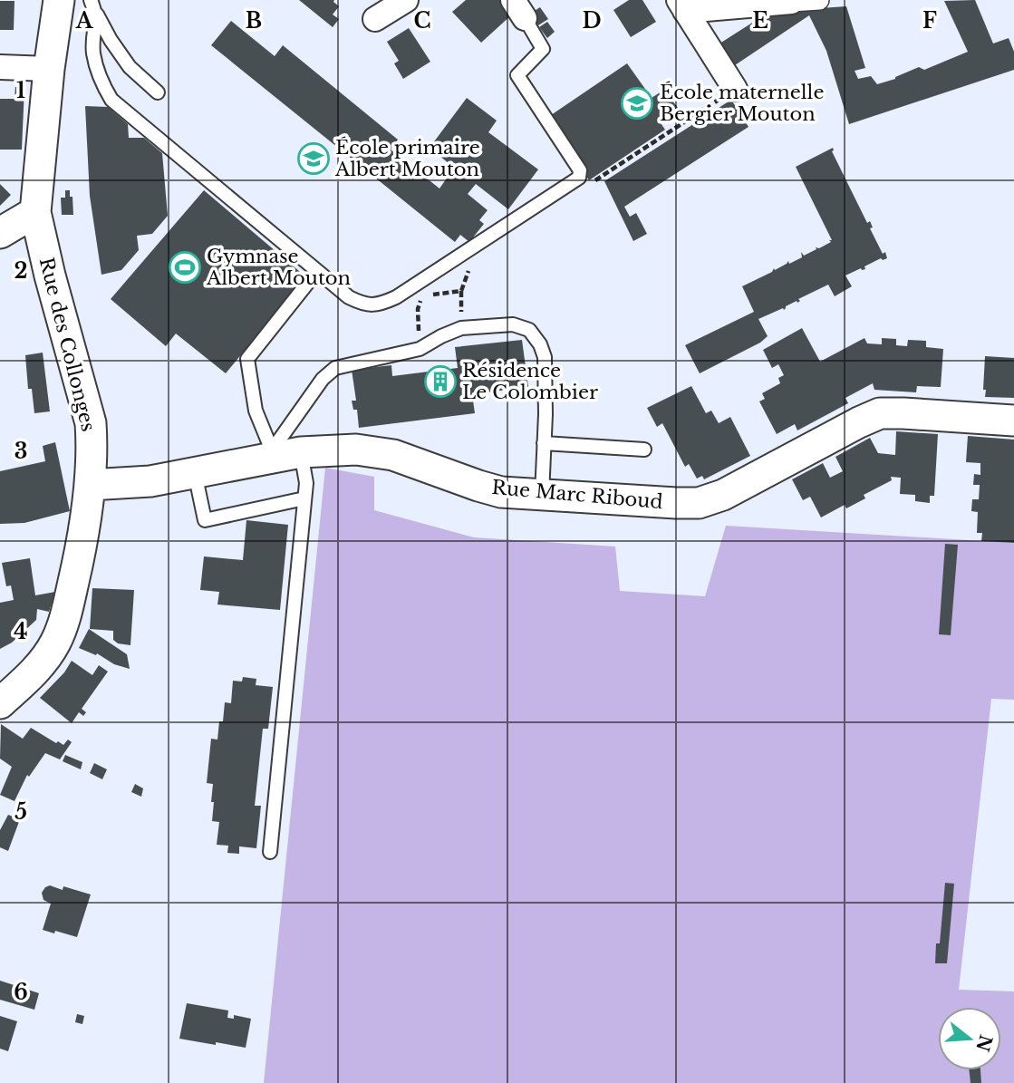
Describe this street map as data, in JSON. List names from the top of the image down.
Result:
{
  "streets": {
    "street": ["Rue des Collonges", "Rue Marc Riboud"]
  },
  "crossings": [
    ["Rue des Collonges", "Rue Marc Riboud"]
  ],
  "places": {
    "school or university": ["École maternelle Bergier Mouton", "École primaire Albert Mouton"],
    "sports": ["Gymnase Albert Mouton"],
    "building": ["Résidence Le Colombier"]
  },
  "north": "right",
  "grid": {
    "columns": [
      "A",
      "B",
      "C",
      "D",
      "E",
      "F"
    ],
    "rows": [
      "1",
      "2",
      "3",
      "4",
      "5",
      "6"
    ]
  }
}
